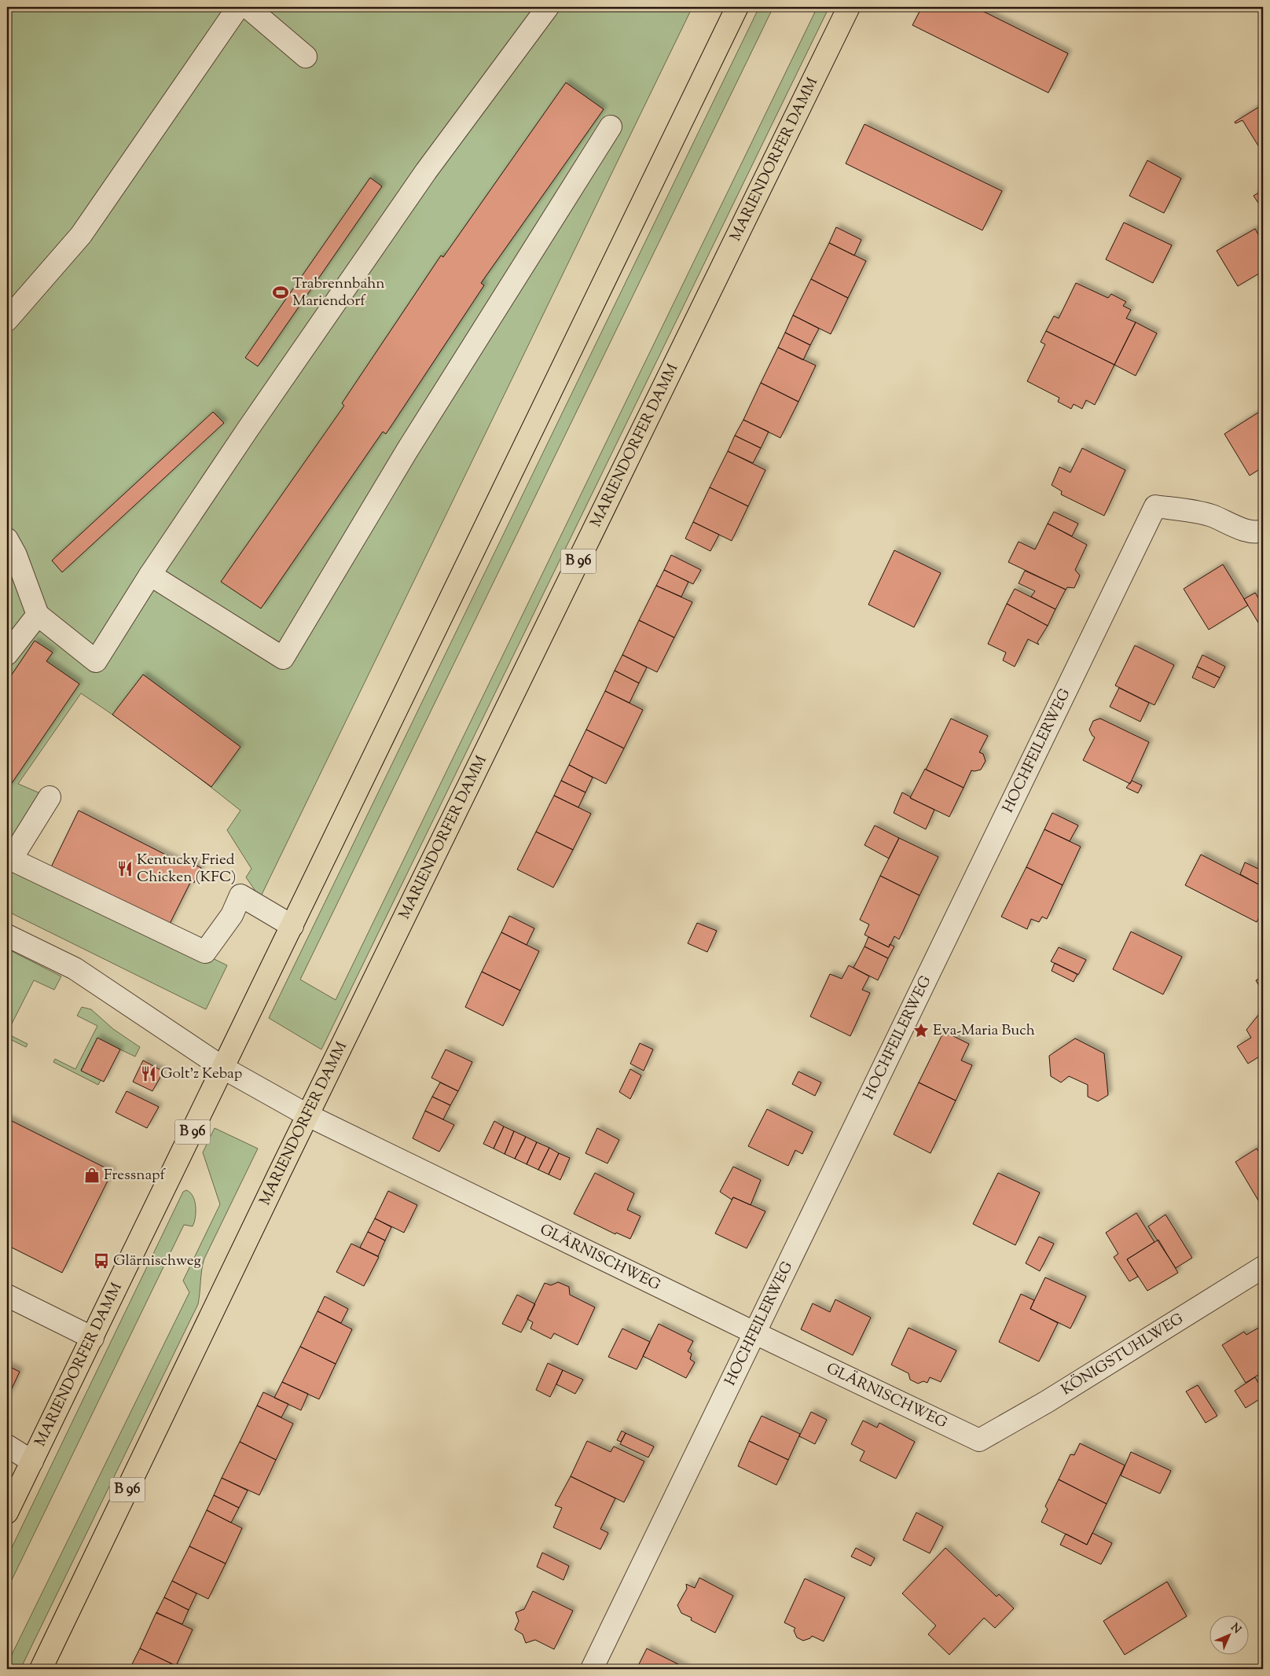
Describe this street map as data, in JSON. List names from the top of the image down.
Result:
{
  "streets": {
    "main road": ["MARIENDORFER DAMM", "B 96"],
    "street": ["HOCHFEILERWEG", "GLÄRNISCHWEG", "KÖNIGSTUHLWEG"]
  },
  "crossings": [
    ["MARIENDORFER DAMM", "GLÄRNISCHWEG"],
    ["HOCHFEILERWEG", "GLÄRNISCHWEG"],
    ["GLÄRNISCHWEG", "KÖNIGSTUHLWEG"]
  ],
  "places": {
    "sports": ["Trabrennbahn Mariendorf"],
    "restaurant": ["Kentucky Fried Chicken (KFC)", "Golt'z Kebap"],
    "place": ["Eva-Maria Buch"],
    "shop": ["Fressnapf"],
    "bus stop": ["Glärnischweg"]
  },
  "north": "top right"
}
